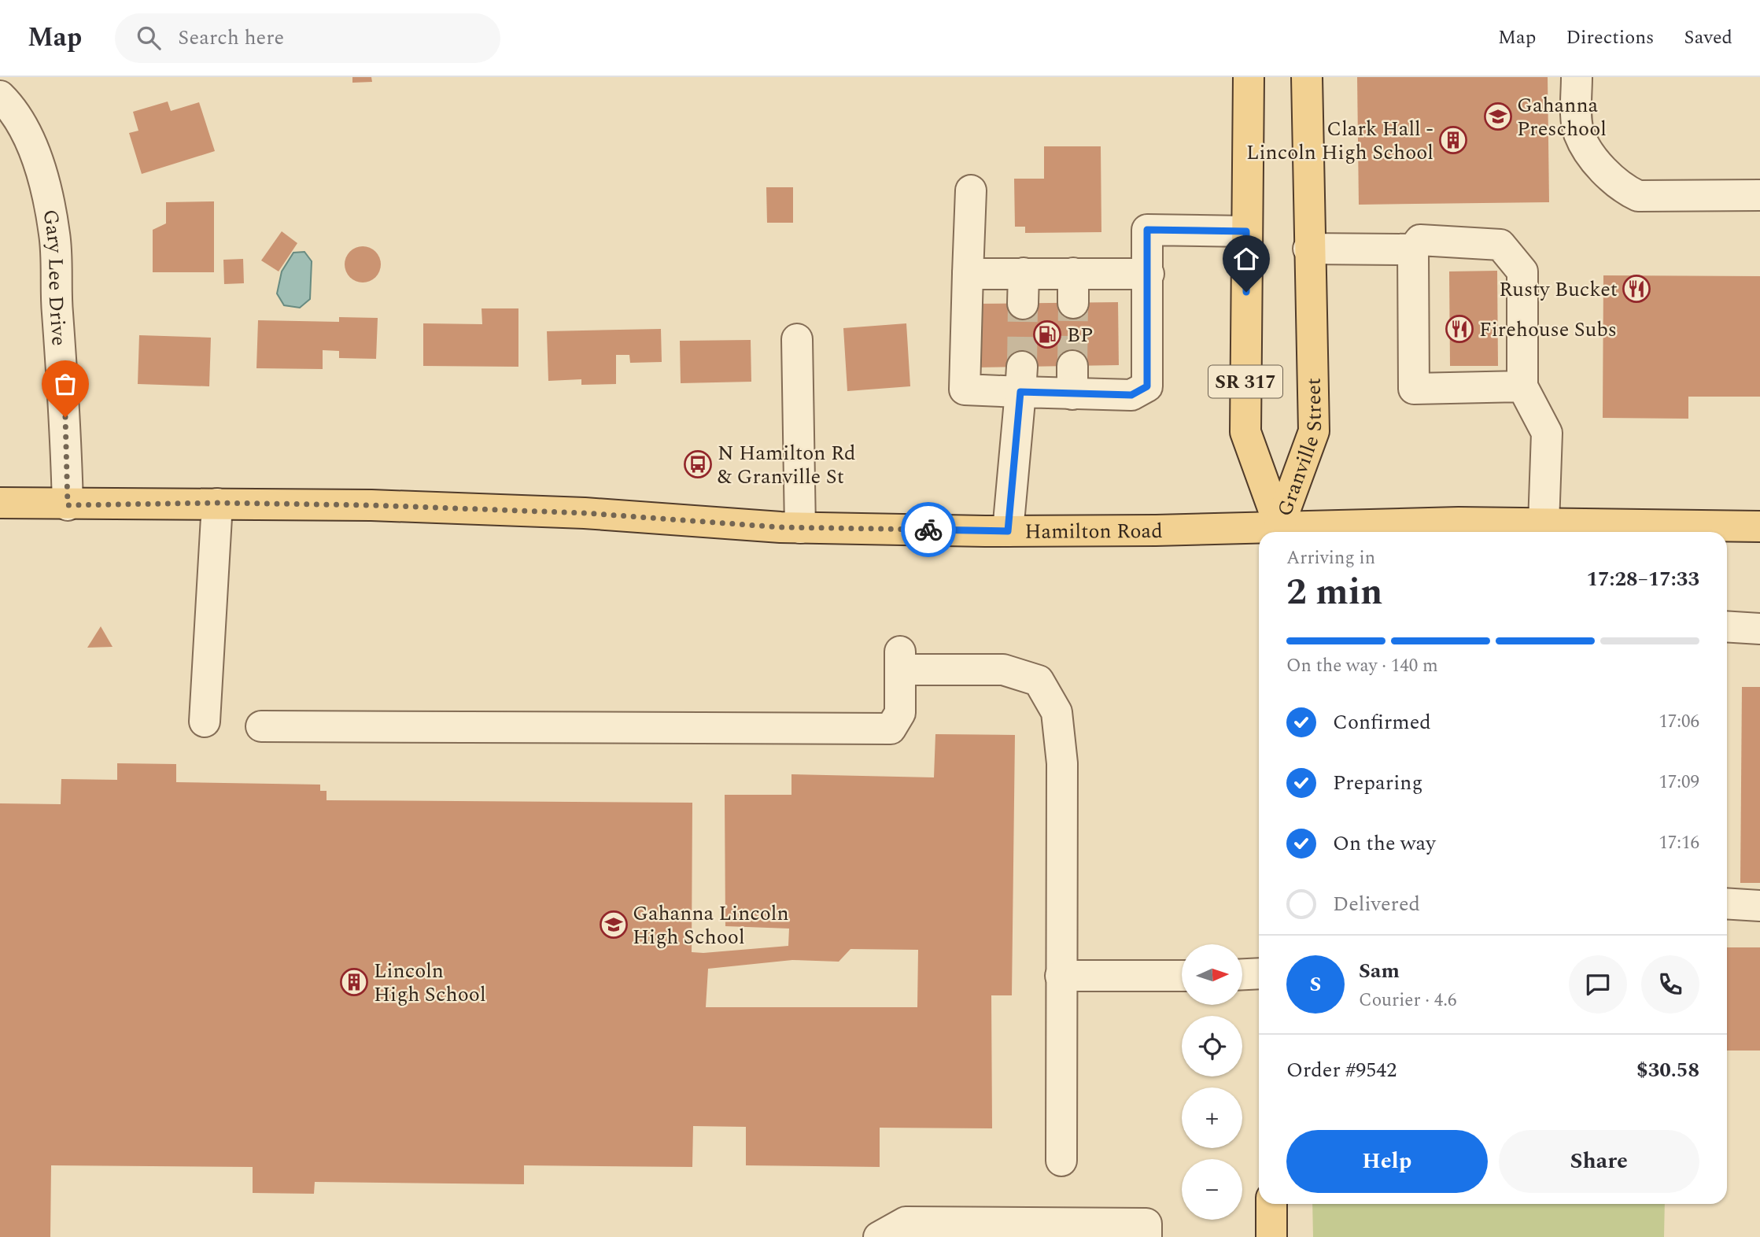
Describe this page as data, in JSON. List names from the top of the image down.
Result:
{
  "streets": {
    "main road": ["SR 317", "Granville Street", "Hamilton Road"],
    "street": ["Gary Lee Drive"]
  },
  "crossings": [
    ["Gary Lee Drive", "Hamilton Road"],
    ["Granville Street", "Hamilton Road"]
  ],
  "places": {
    "school or university": ["Gahanna Preschool", "Gahanna Lincoln High School"],
    "building": ["Clark Hall - Lincoln High School", "Lincoln High School"],
    "restaurant": ["Rusty Bucket", "Firehouse Subs"],
    "fuel station": ["BP"],
    "bus stop": ["N Hamilton Rd & Granville St"]
  },
  "north": "right",
  "page": {
    "header": "Map",
    "search": "Search here",
    "nav": ["Map", "Directions", "Saved"],
    "heading": ["2 min", "Arriving in", "17:28–17:33"],
    "panel": [
      "Sam",
      "Courier · 4.6",
      "Order #9542",
      "$30.58"
    ],
    "bar": "On the way · 140 m",
    "list": [
      ["Confirmed", "17:06"],
      ["Preparing", "17:09"],
      ["On the way", "17:16"],
      "Delivered"
    ],
    "map_buttons": ["+", "−"],
    "round": "S",
    "buttons": ["Help", "Share"]
  }
}
